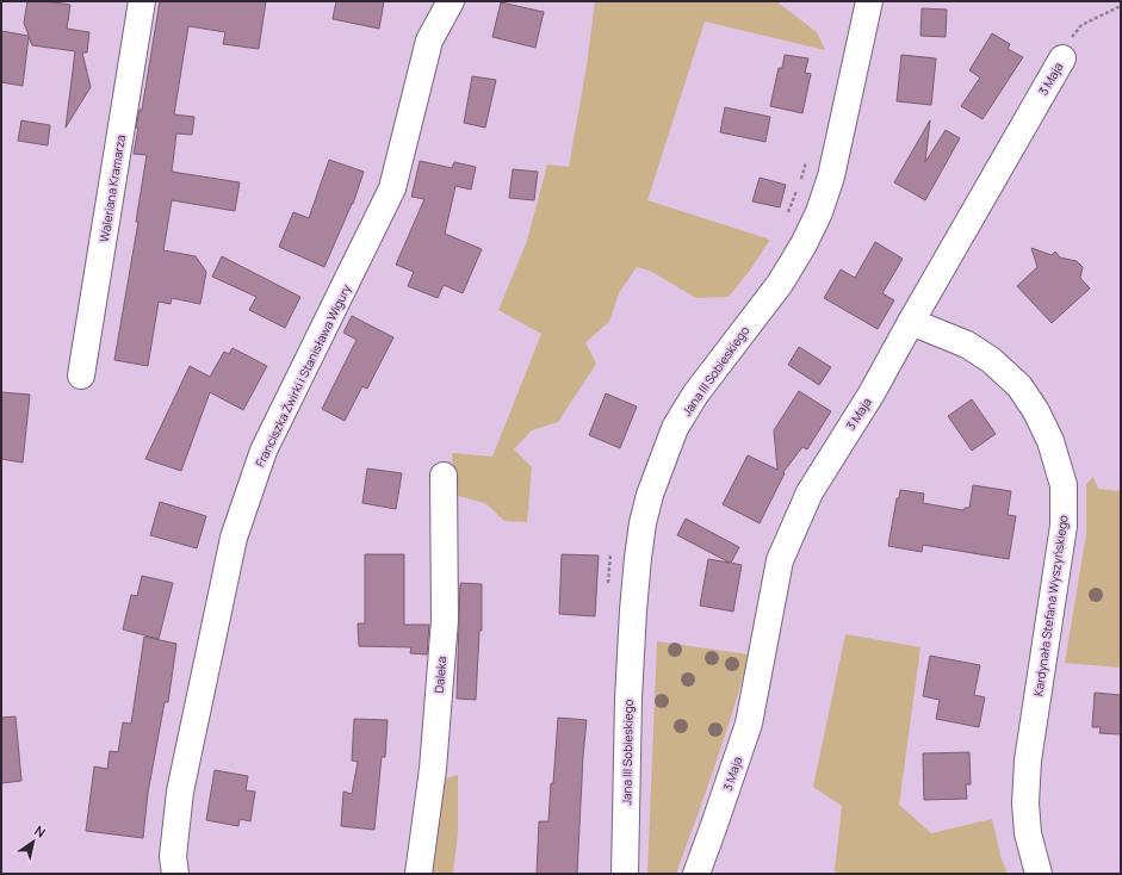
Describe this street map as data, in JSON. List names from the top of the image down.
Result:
{
  "streets": {
    "street": [
      "3 Maja",
      "Waleriana Kramarza",
      "Jana III Sobieskiego",
      "Franciszka Żwirki i Stanisława Wigury",
      "Kardynała Stefana Wyszyńskiego",
      "Daleka"
    ]
  },
  "crossings": [
    ["3 Maja", "Kardynała Stefana Wyszyńskiego"]
  ],
  "north": "top right"
}
